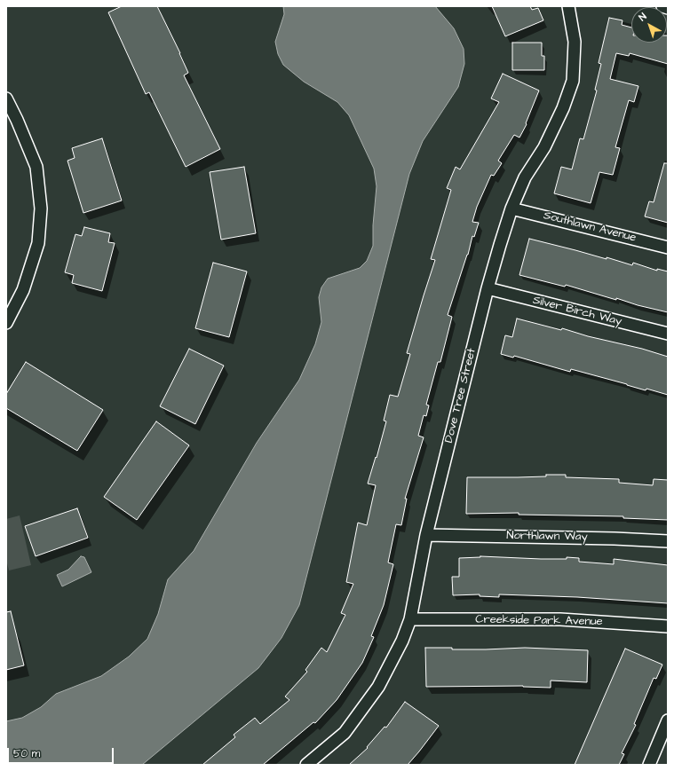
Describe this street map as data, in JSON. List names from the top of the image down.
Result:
{
  "streets": {
    "street": [
      "Southlawn Avenue",
      "Silver Birch Way",
      "Dove Tree Street",
      "Northlawn Way",
      "Creekside Park Avenue"
    ]
  },
  "crossings": [
    ["Southlawn Avenue", "Dove Tree Street"],
    ["Silver Birch Way", "Dove Tree Street"],
    ["Dove Tree Street", "Northlawn Way"],
    ["Dove Tree Street", "Creekside Park Avenue"]
  ],
  "scale_bar": "50 m",
  "north": "top left"
}
